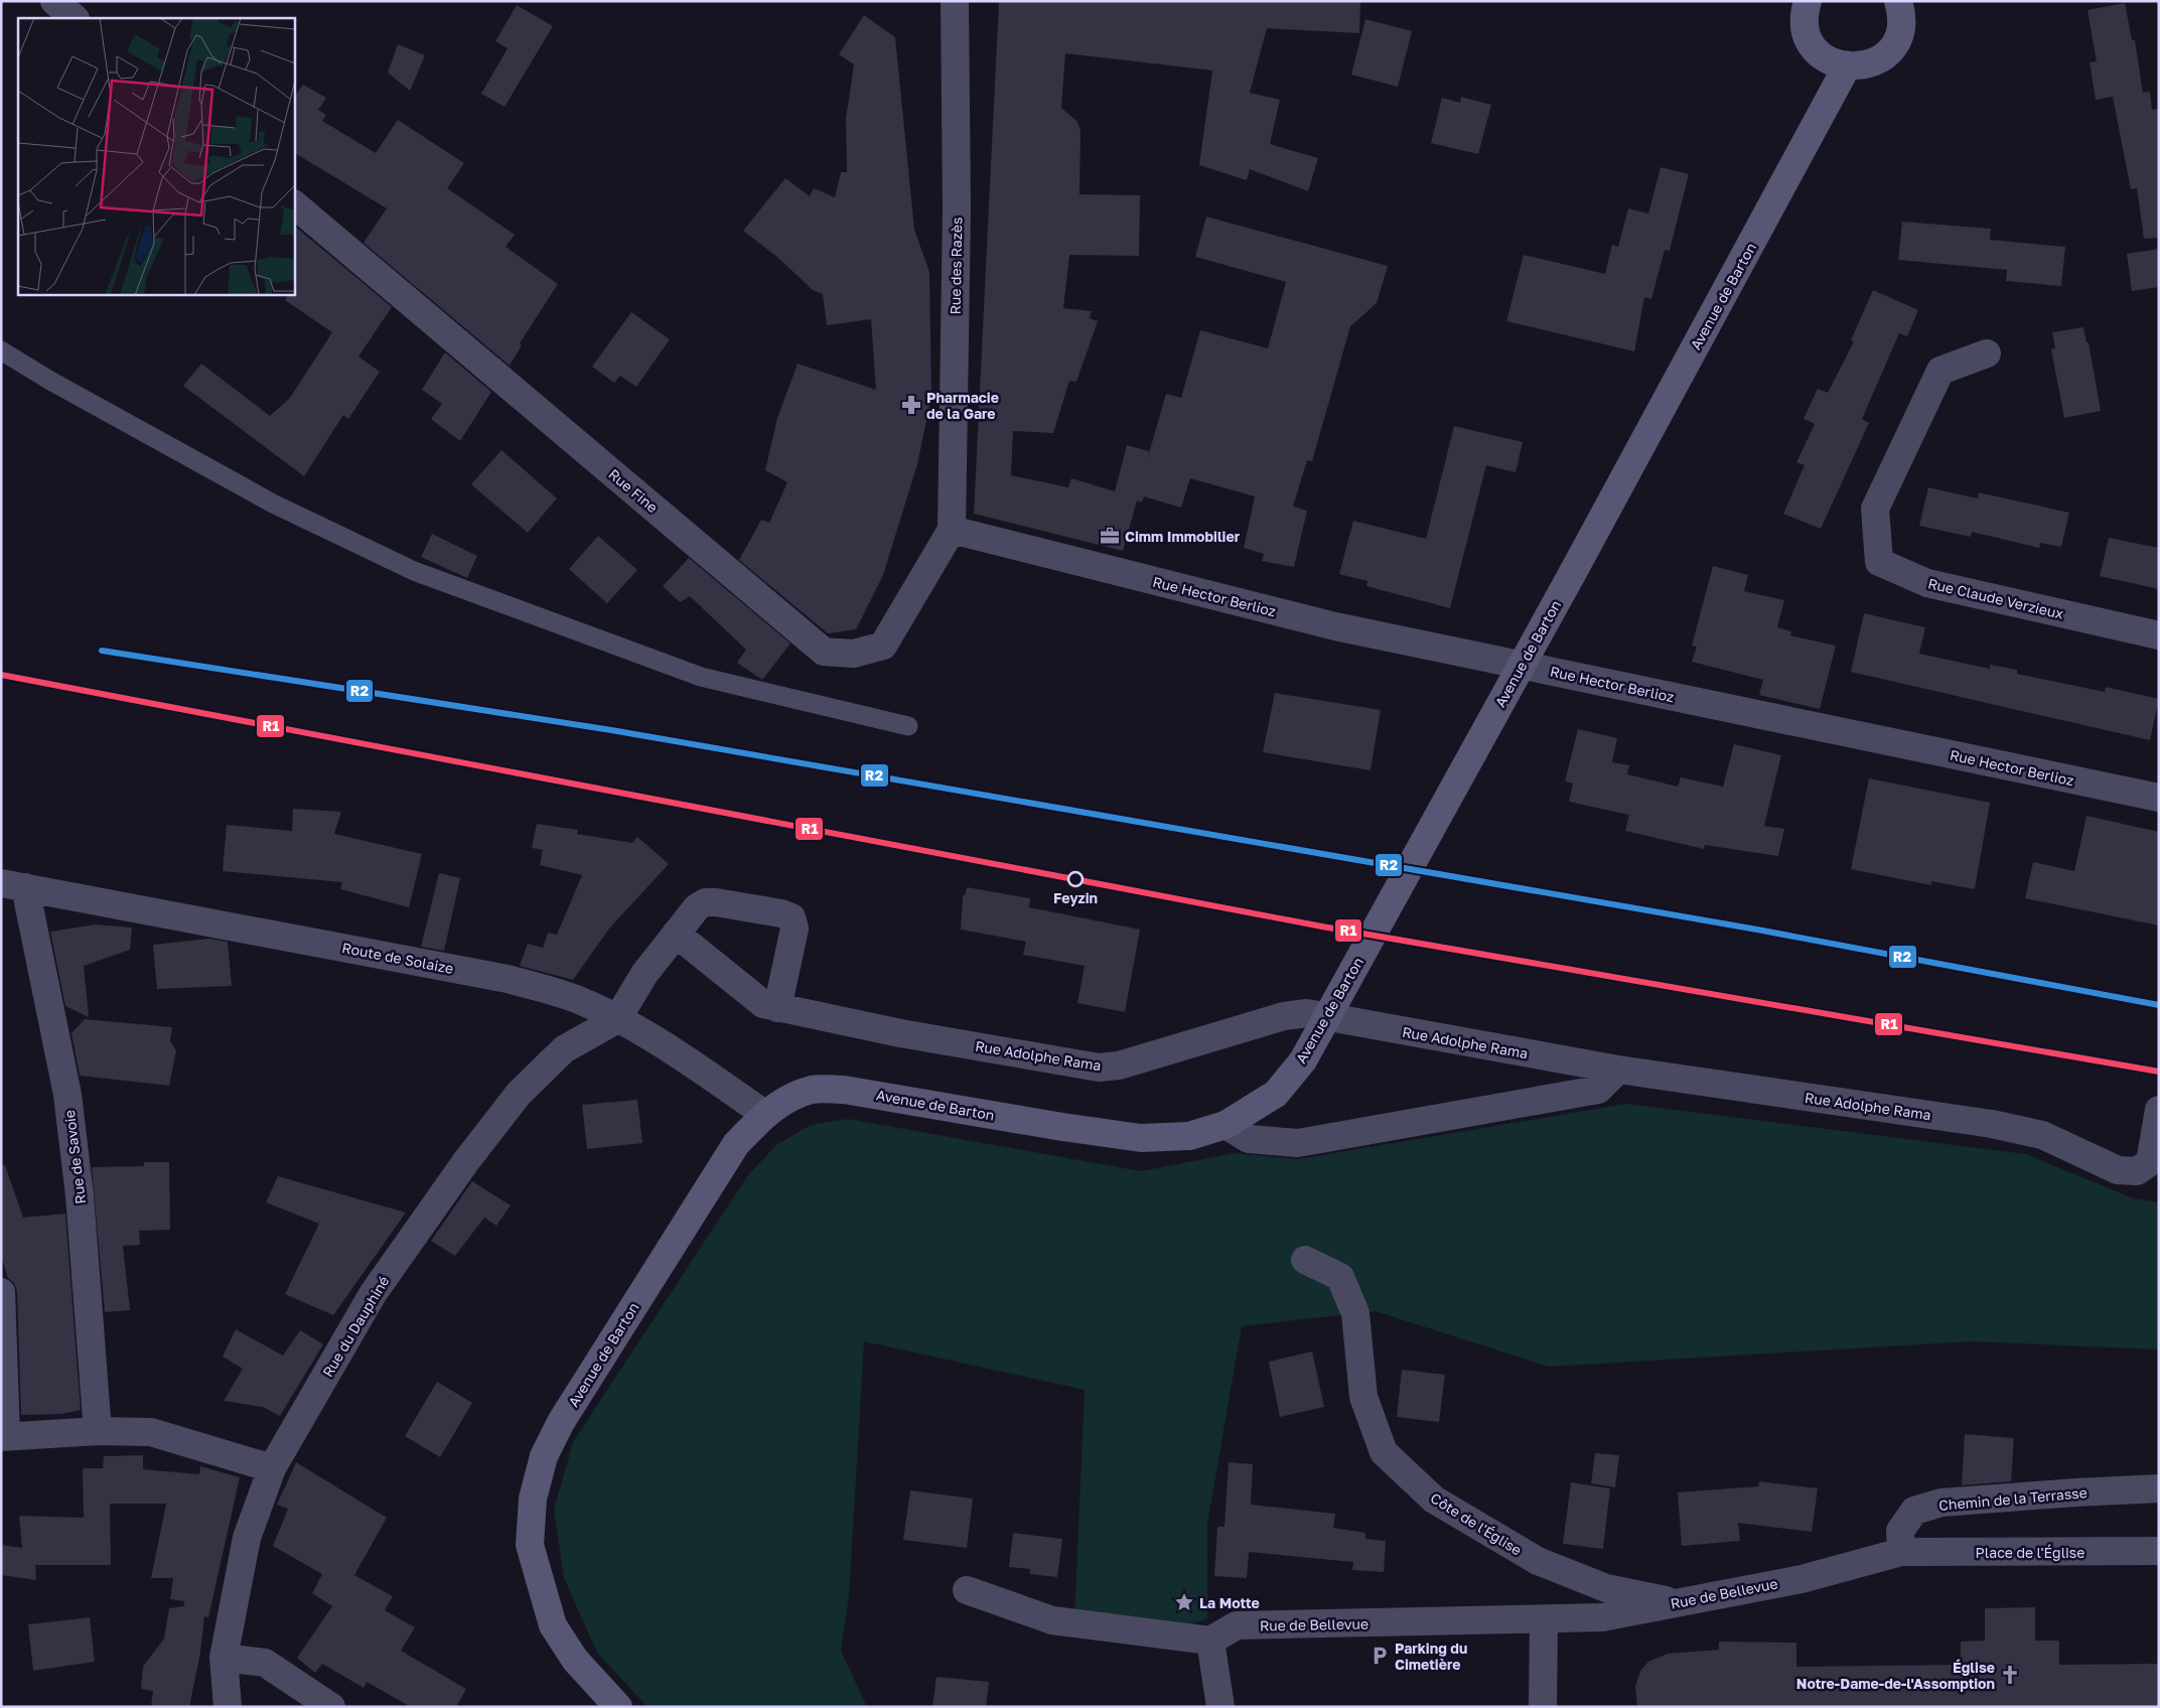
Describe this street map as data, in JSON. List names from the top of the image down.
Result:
{
  "streets": {
    "street": [
      "Rue des Razès",
      "Avenue de Barton",
      "Rue Fine",
      "Rue Hector Berlioz",
      "Rue Claude Verzieux",
      "Route de Solaize",
      "Rue Adolphe Rama",
      "Rue de Savoie",
      "Rue du Dauphiné",
      "Chemin de la Terrasse",
      "Côte de l'Église",
      "Place de l'Église",
      "Rue de Bellevue"
    ]
  },
  "crossings": [
    ["Rue des Razès", "Rue Fine"],
    ["Rue des Razès", "Rue Hector Berlioz"],
    ["Avenue de Barton", "Route de Solaize"],
    ["Rue Fine", "Rue Hector Berlioz"],
    ["Route de Solaize", "Rue de Savoie"],
    ["Route de Solaize", "Rue du Dauphiné"],
    ["Chemin de la Terrasse", "Place de l'Église"],
    ["Chemin de la Terrasse", "Rue de Bellevue"],
    ["Côte de l'Église", "Rue de Bellevue"],
    ["Place de l'Église", "Rue de Bellevue"]
  ],
  "places": {
    "pharmacy": ["Pharmacie de la Gare"],
    "office": ["Cimm Immobilier"],
    "other": ["Feyzin"],
    "place": ["La Motte"],
    "parking": ["Parking du Cimetière"],
    "church": ["Église Notre-Dame-de-l'Assomption"]
  },
  "lines": ["transit line R2", "transit line R1"]
}
